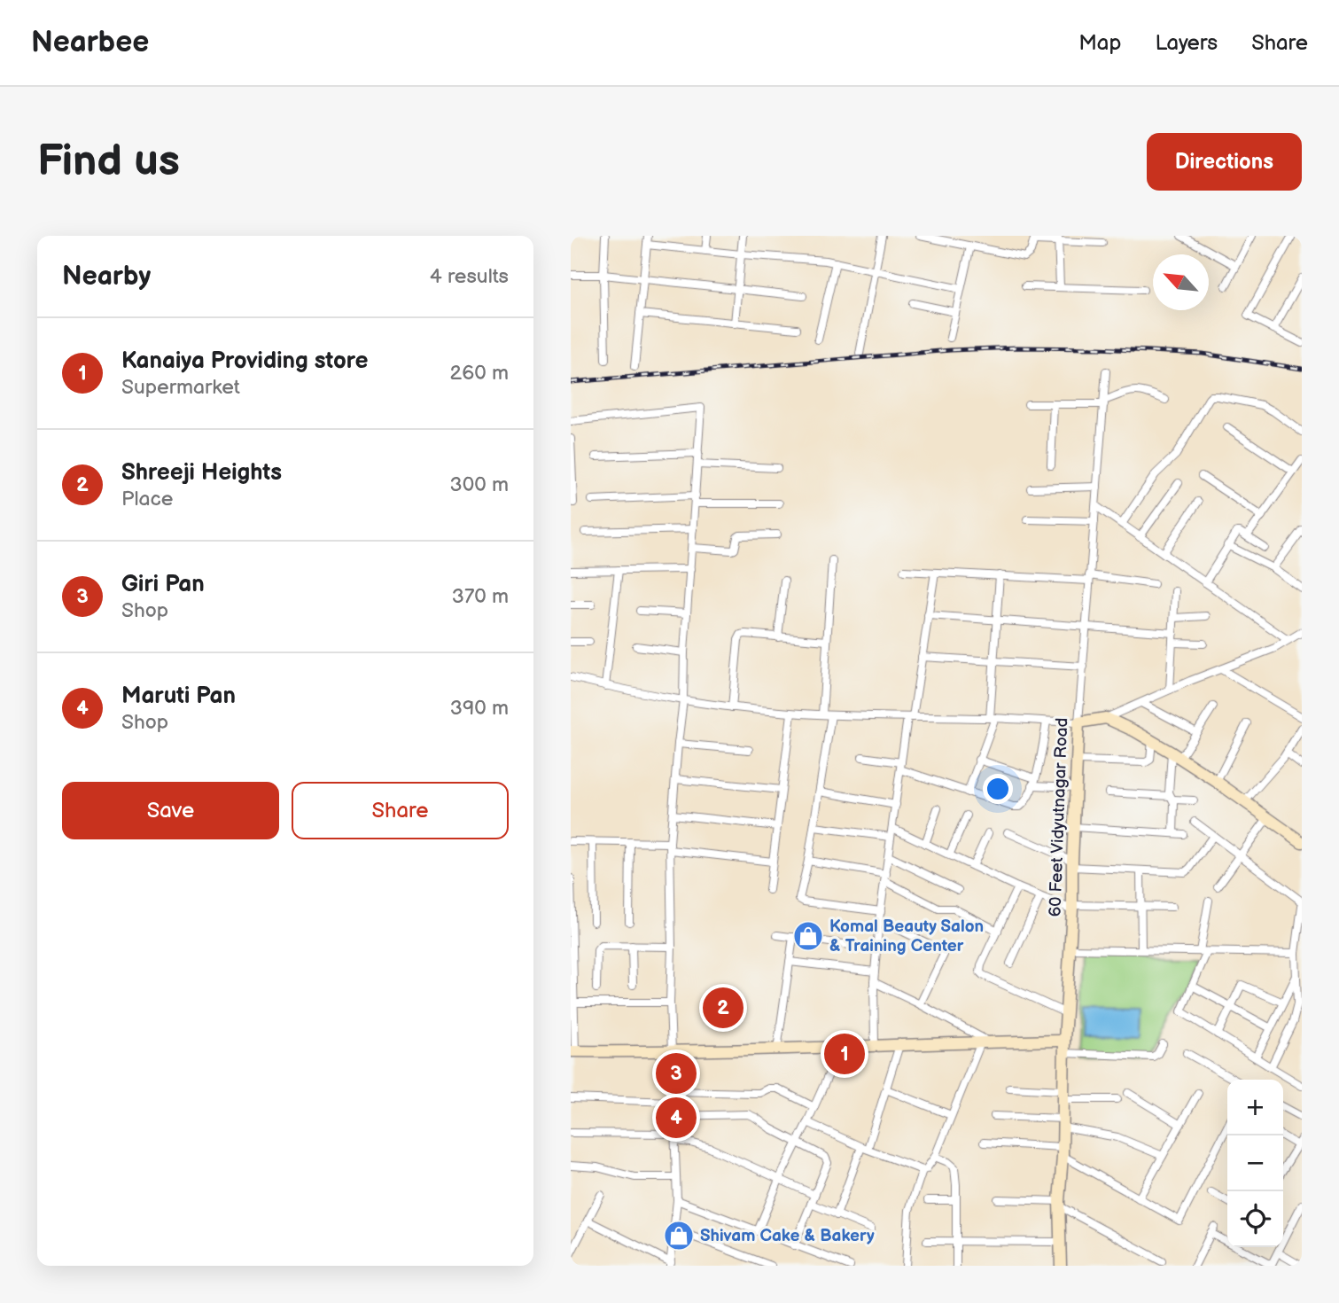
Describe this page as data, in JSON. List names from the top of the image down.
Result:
{
  "streets": {
    "street": ["60 Feet Vidyutnagar Road"]
  },
  "places": {
    "shop": ["Komal Beauty Salon & Training Center", "Shivam Cake & Bakery"]
  },
  "north": "top left",
  "page": {
    "header": "Nearbee",
    "nav": ["Map", "Layers", "Share"],
    "buttons": [
      "Directions",
      ["Save", "Share"]
    ],
    "title": "Find us",
    "heading": ["Nearby", "4 results"],
    "list": [
      {
        "mark": "1",
        "name": "Kanaiya Providing store",
        "note": "Supermarket",
        "value": "260 m"
      },
      {
        "mark": "2",
        "name": "Shreeji Heights",
        "note": "Place",
        "value": "300 m"
      },
      {
        "mark": "3",
        "name": "Giri Pan",
        "note": "Shop",
        "value": "370 m"
      },
      {
        "mark": "4",
        "name": "Maruti Pan",
        "note": "Shop",
        "value": "390 m"
      }
    ],
    "pins": [
      "2",
      "1",
      "3",
      "4"
    ],
    "map_buttons": ["+", "−"]
  }
}
